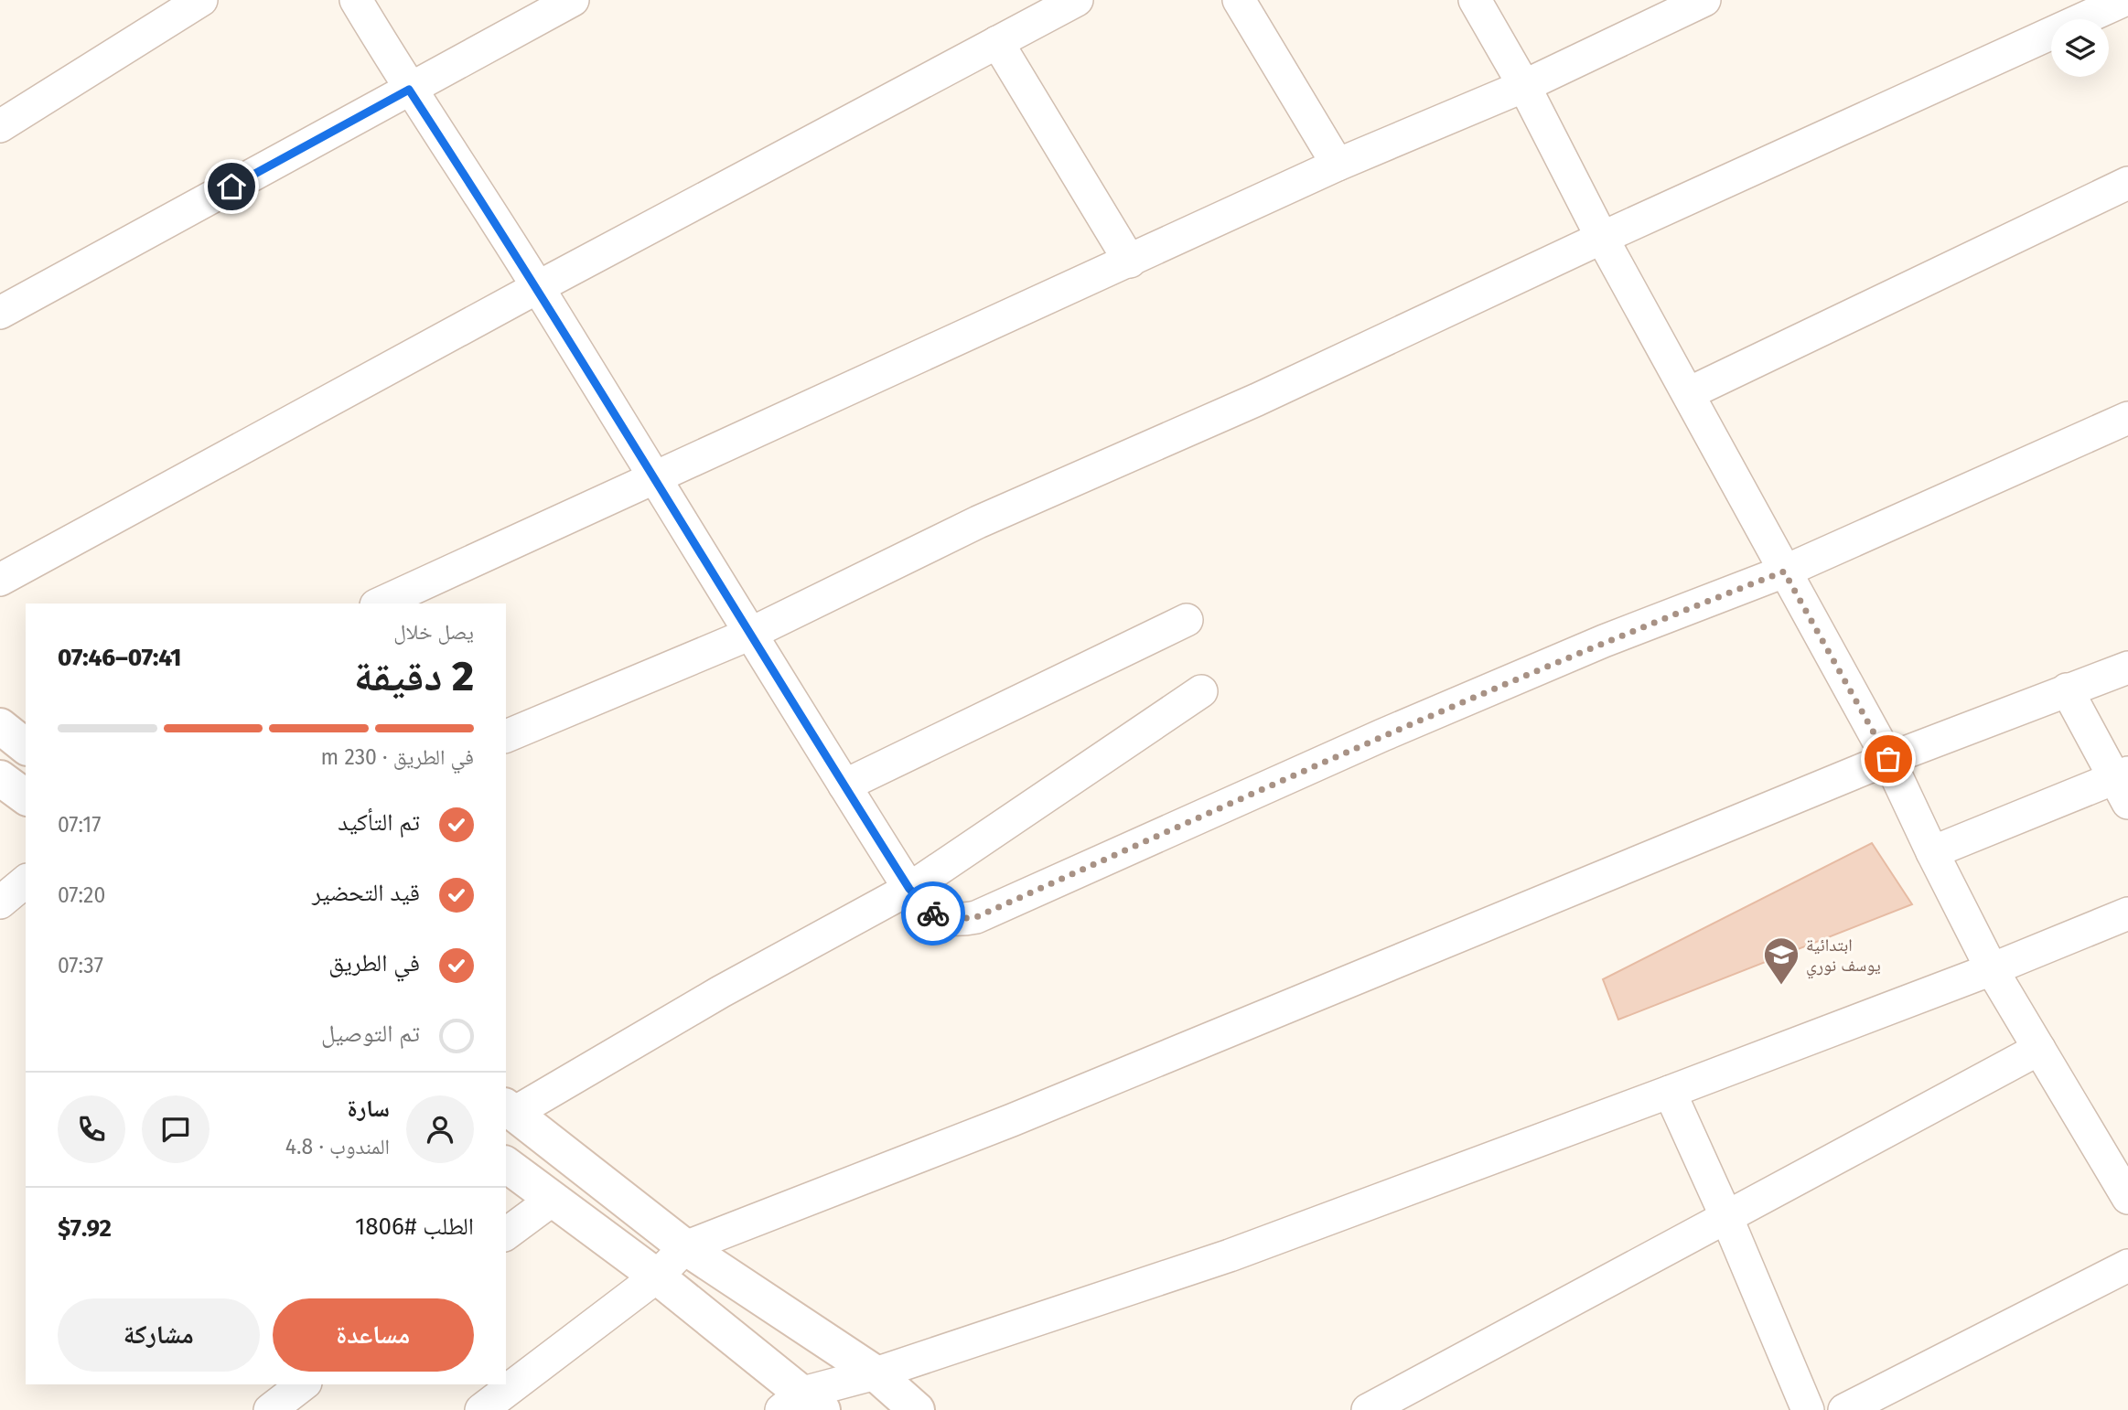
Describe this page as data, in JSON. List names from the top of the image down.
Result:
{
  "places": {
    "school or university": ["ابتدائية يوسف نوري"]
  },
  "page": {
    "heading": ["2 دقيقة", "يصل خلال", "07:41–07:46"],
    "panel": [
      "سارة",
      "المندوب · 4.8",
      "الطلب #1806",
      "$7.92"
    ],
    "bar": "في الطريق · 230 m",
    "list": [
      ["تم التأكيد", "07:17"],
      ["قيد التحضير", "07:20"],
      ["في الطريق", "07:37"],
      "تم التوصيل"
    ],
    "buttons": ["مساعدة", "مشاركة"]
  }
}
